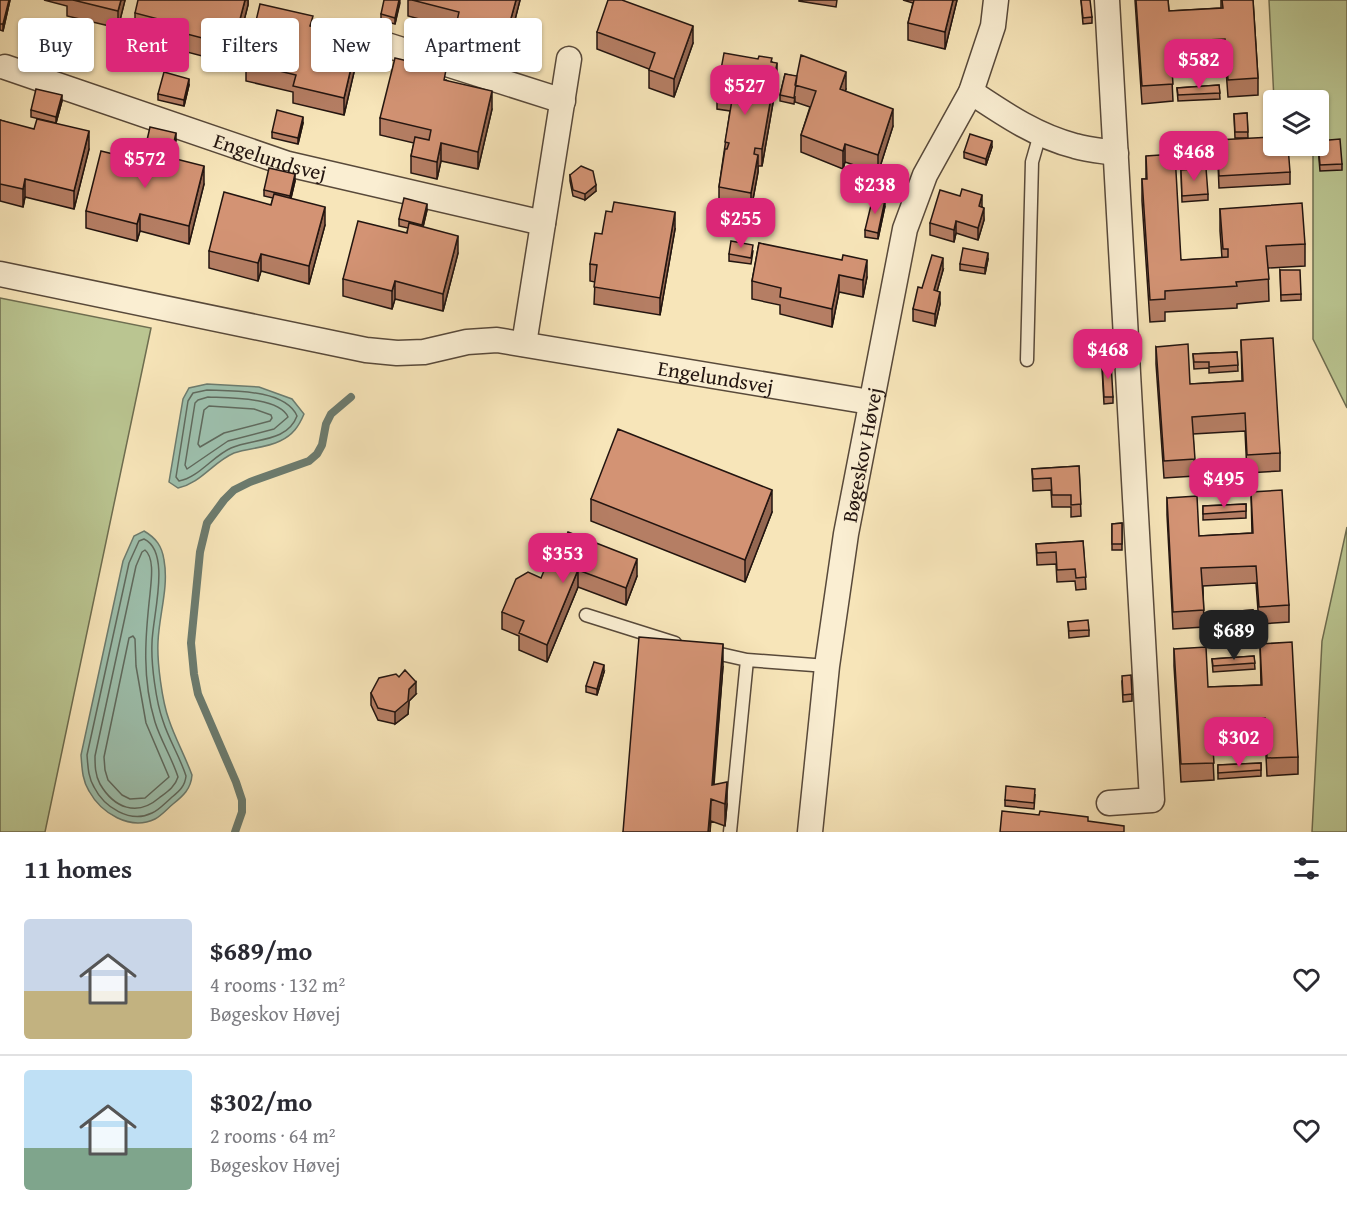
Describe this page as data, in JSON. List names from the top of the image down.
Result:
{
  "streets": {
    "street": ["Engelundsvej", "Bøgeskov Høvej"]
  },
  "crossings": [
    ["Engelundsvej", "Bøgeskov Høvej"]
  ],
  "page": {
    "chip": [
      "Buy",
      "Rent",
      "Filters",
      "New",
      "Apartment"
    ],
    "price": [
      "$582",
      "$527",
      "$468",
      "$572",
      "$238",
      "$255",
      "$468",
      "$495",
      "$353",
      "$689",
      "$302"
    ],
    "heading": "11 homes",
    "list": [
      {
        "name": "$689/mo",
        "note": "4 rooms · 132 m² · Bøgeskov Høvej"
      },
      {
        "name": "$302/mo",
        "note": "2 rooms · 64 m² · Bøgeskov Høvej"
      }
    ]
  }
}
